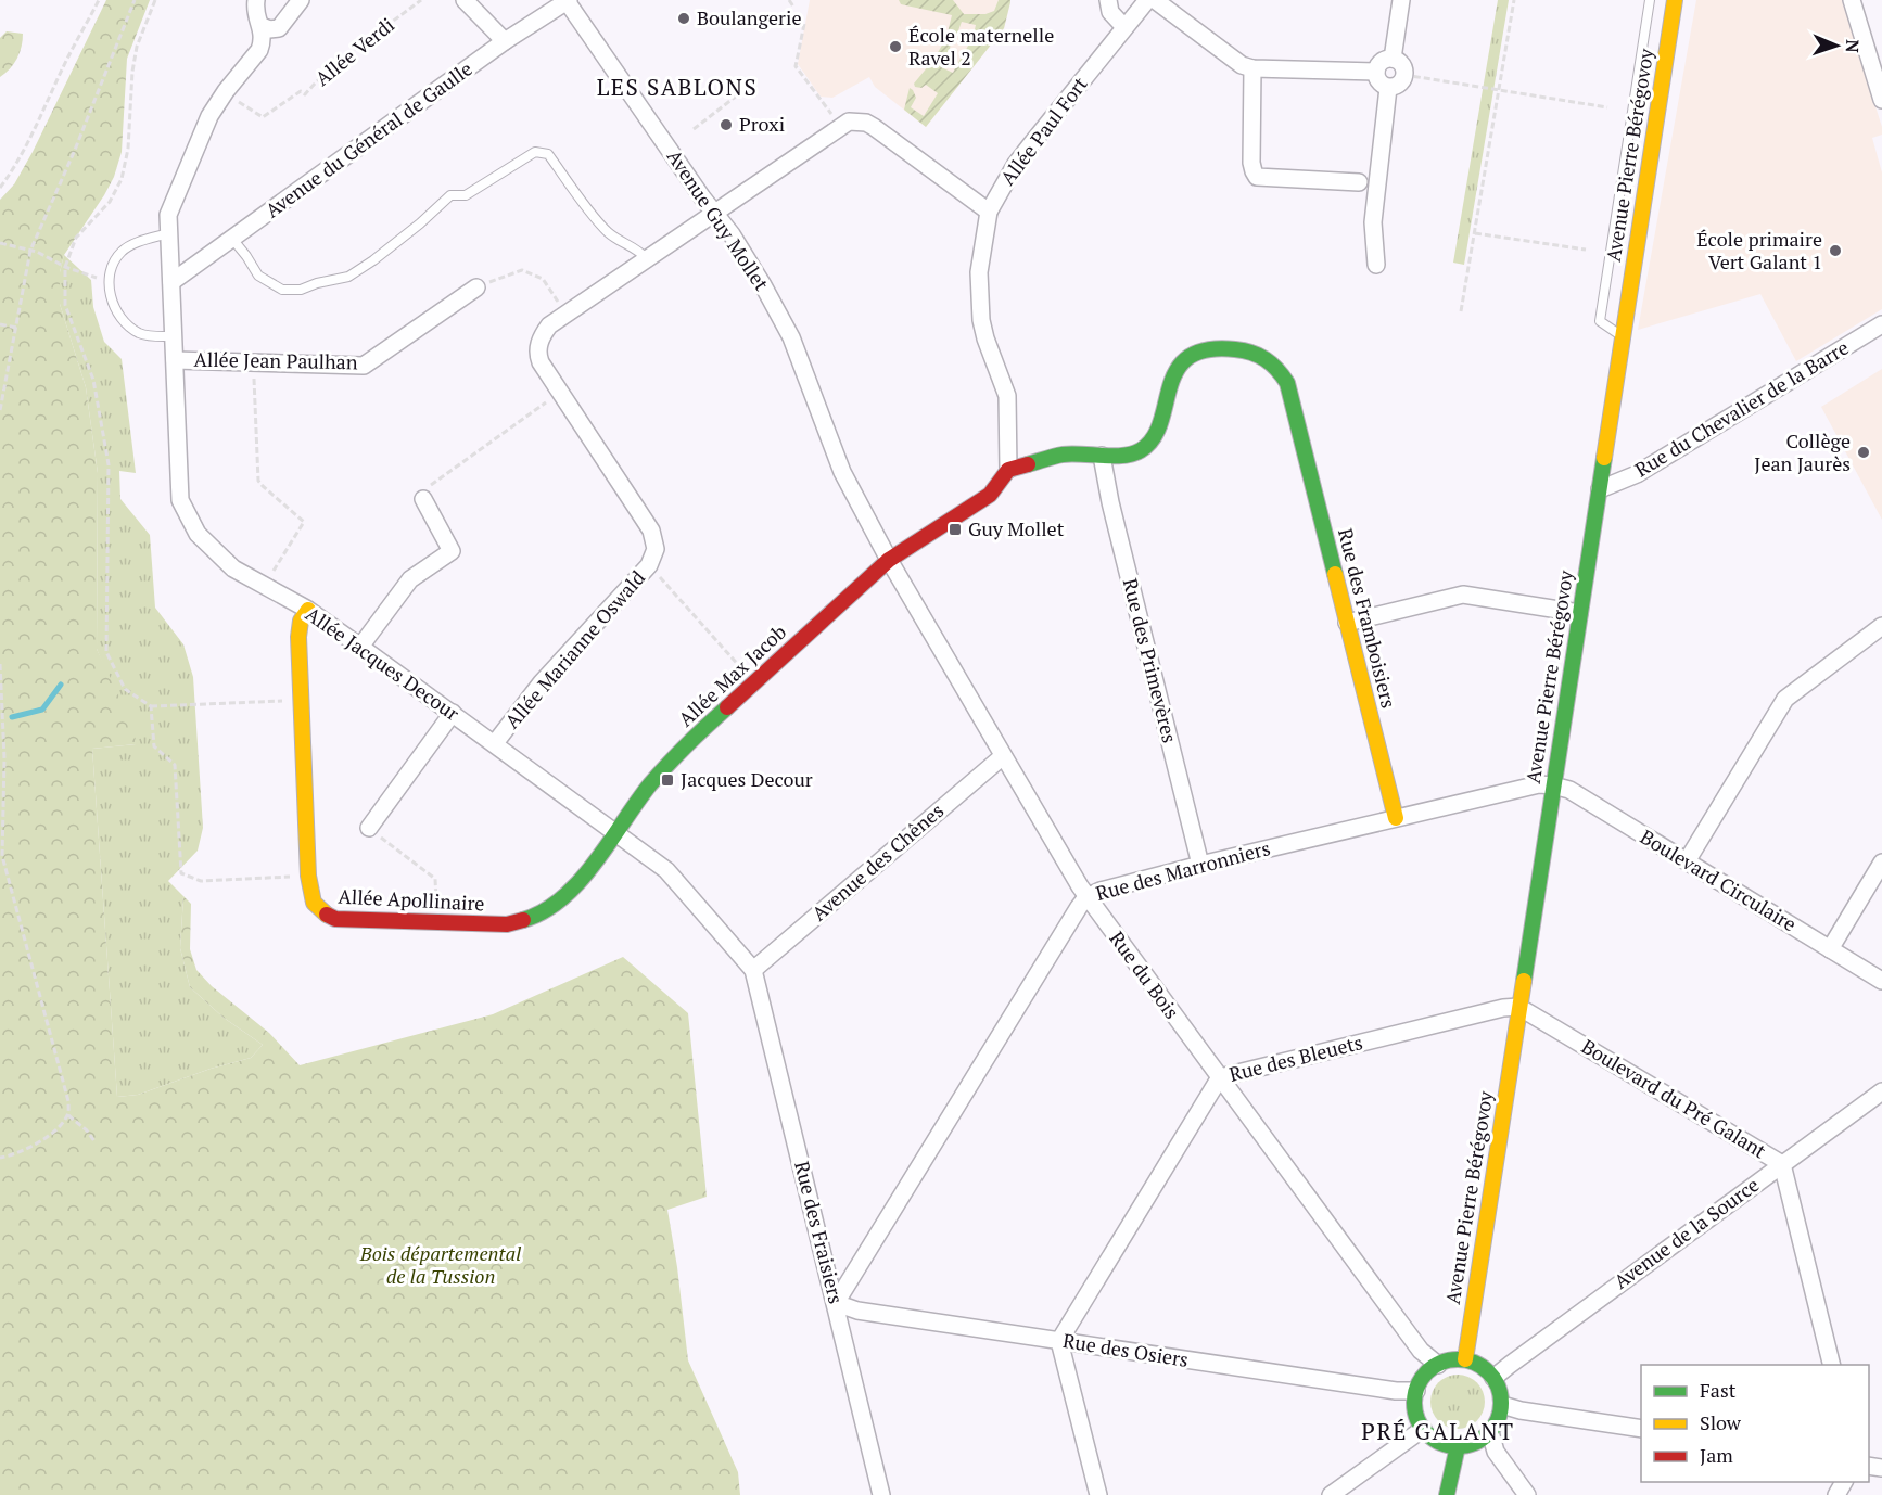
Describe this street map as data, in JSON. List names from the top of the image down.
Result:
{
  "streets": {
    "street": [
      "Allée Paul Fort",
      "Avenue du Général de Gaulle",
      "Avenue Pierre Bérégovoy",
      "Avenue Guy Mollet",
      "Allée Jean Paulhan",
      "Rue du Chevalier de la Barre",
      "Rue des Framboisiers",
      "Allée Marianne Oswald",
      "Rue des Primevères",
      "Allée Jacques Decour",
      "Allée Max Jacob",
      "Avenue des Chênes",
      "Rue des Marronniers",
      "Boulevard Circulaire",
      "Allée Apollinaire",
      "Rue du Bois",
      "Rue des Bleuets",
      "Boulevard du Pré Galant",
      "Rue des Fraisiers",
      "Avenue de la Source",
      "Rue des Osiers"
    ],
    "path": ["Allée Verdi"]
  },
  "crossings": [
    ["Allée Verdi", "Allée Jacques Decour"],
    ["Allée Paul Fort", "Rue des Framboisiers"],
    ["Allée Paul Fort", "Allée Max Jacob"],
    ["Avenue du Général de Gaulle", "Avenue Guy Mollet"],
    ["Avenue du Général de Gaulle", "Allée Jacques Decour"],
    ["Avenue Pierre Bérégovoy", "Rue du Chevalier de la Barre"],
    ["Avenue Pierre Bérégovoy", "Rue des Marronniers"],
    ["Avenue Pierre Bérégovoy", "Boulevard Circulaire"],
    ["Avenue Pierre Bérégovoy", "Rue du Bois"],
    ["Avenue Pierre Bérégovoy", "Rue des Bleuets"],
    ["Avenue Pierre Bérégovoy", "Boulevard du Pré Galant"],
    ["Avenue Pierre Bérégovoy", "Avenue de la Source"],
    ["Avenue Pierre Bérégovoy", "Rue des Osiers"],
    ["Avenue Guy Mollet", "Allée Marianne Oswald"],
    ["Avenue Guy Mollet", "Allée Max Jacob"],
    ["Avenue Guy Mollet", "Rue du Bois"],
    ["Allée Jean Paulhan", "Allée Jacques Decour"],
    ["Rue des Framboisiers", "Rue des Primevères"],
    ["Rue des Framboisiers", "Allée Max Jacob"],
    ["Rue des Framboisiers", "Rue des Marronniers"],
    ["Allée Marianne Oswald", "Allée Jacques Decour"],
    ["Rue des Primevères", "Rue des Marronniers"],
    ["Allée Jacques Decour", "Allée Max Jacob"],
    ["Allée Jacques Decour", "Avenue des Chênes"],
    ["Allée Jacques Decour", "Allée Apollinaire"],
    ["Allée Jacques Decour", "Rue des Fraisiers"],
    ["Allée Max Jacob", "Allée Apollinaire"],
    ["Allée Max Jacob", "Rue du Bois"],
    ["Avenue des Chênes", "Rue du Bois"],
    ["Avenue des Chênes", "Rue des Fraisiers"],
    ["Rue des Marronniers", "Boulevard Circulaire"],
    ["Rue des Marronniers", "Rue du Bois"],
    ["Rue des Marronniers", "Rue des Fraisiers"],
    ["Rue des Marronniers", "Rue des Osiers"],
    ["Rue du Bois", "Rue des Bleuets"],
    ["Rue du Bois", "Avenue de la Source"],
    ["Rue du Bois", "Rue des Osiers"],
    ["Rue des Bleuets", "Boulevard du Pré Galant"],
    ["Rue des Bleuets", "Rue des Osiers"],
    ["Boulevard du Pré Galant", "Avenue de la Source"],
    ["Rue des Fraisiers", "Rue des Osiers"],
    ["Avenue de la Source", "Rue des Osiers"]
  ],
  "districts": ["LES SABLONS", "PRÉ GALANT"],
  "parks": ["Bois départemental de la Tussion"],
  "places": {
    "other": [
      "Boulangerie",
      "École maternelle Ravel 2",
      "Proxi",
      "École primaire Vert Galant 1",
      "Collège Jean Jaurès"
    ],
    "transit": ["Guy Mollet", "Jacques Decour"]
  },
  "legend": ["Fast", "Slow", "Jam"],
  "north": "right"
}
